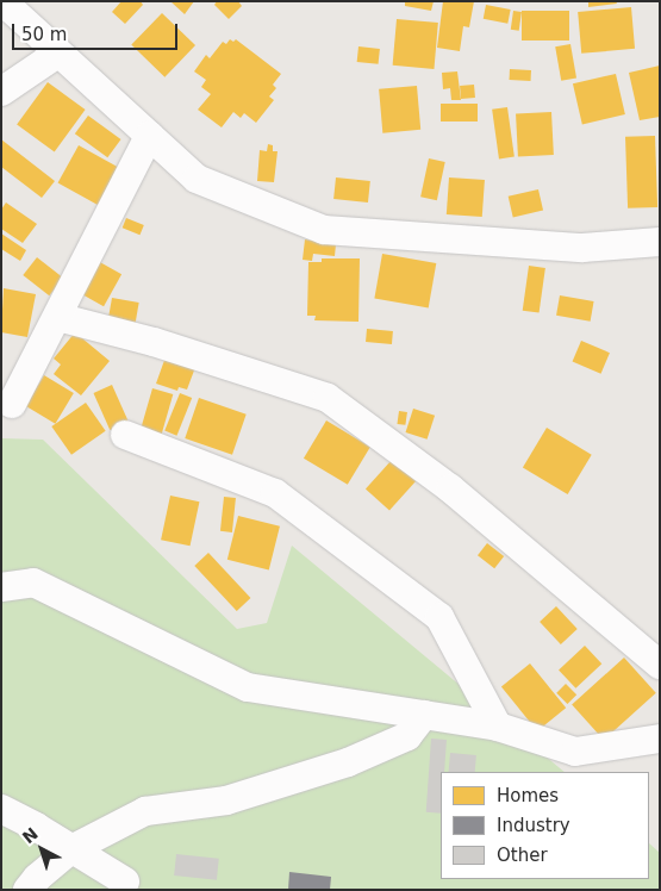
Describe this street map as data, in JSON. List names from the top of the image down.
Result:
{
  "legend": ["Homes", "Industry", "Other"],
  "scale_bar": "50 m",
  "north": "top left"
}
